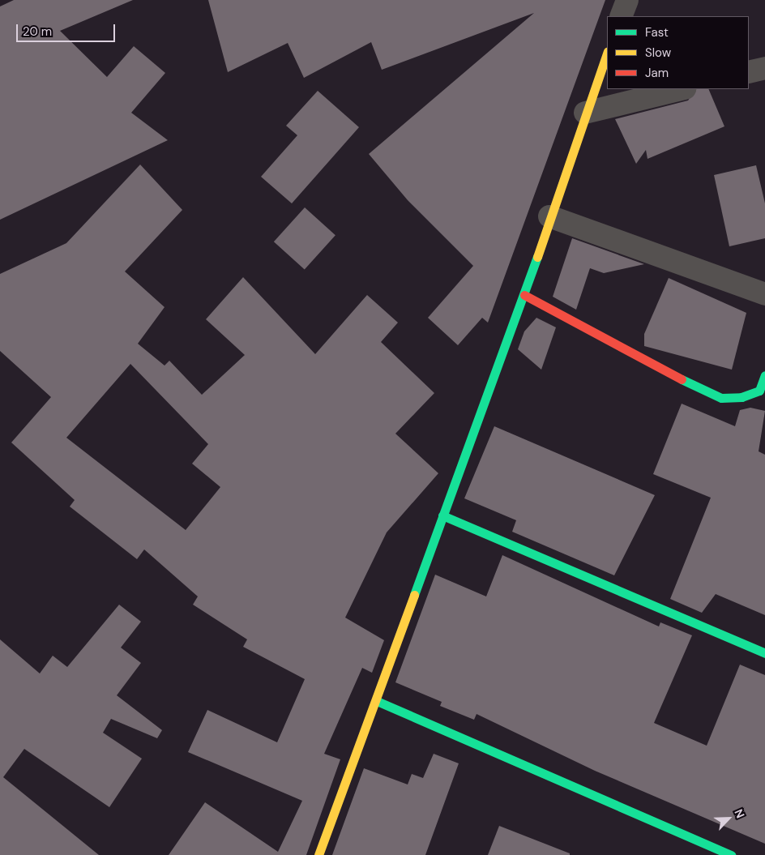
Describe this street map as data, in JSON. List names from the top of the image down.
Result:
{
  "legend": ["Fast", "Slow", "Jam"],
  "scale_bar": "20 m",
  "north": "top right"
}
